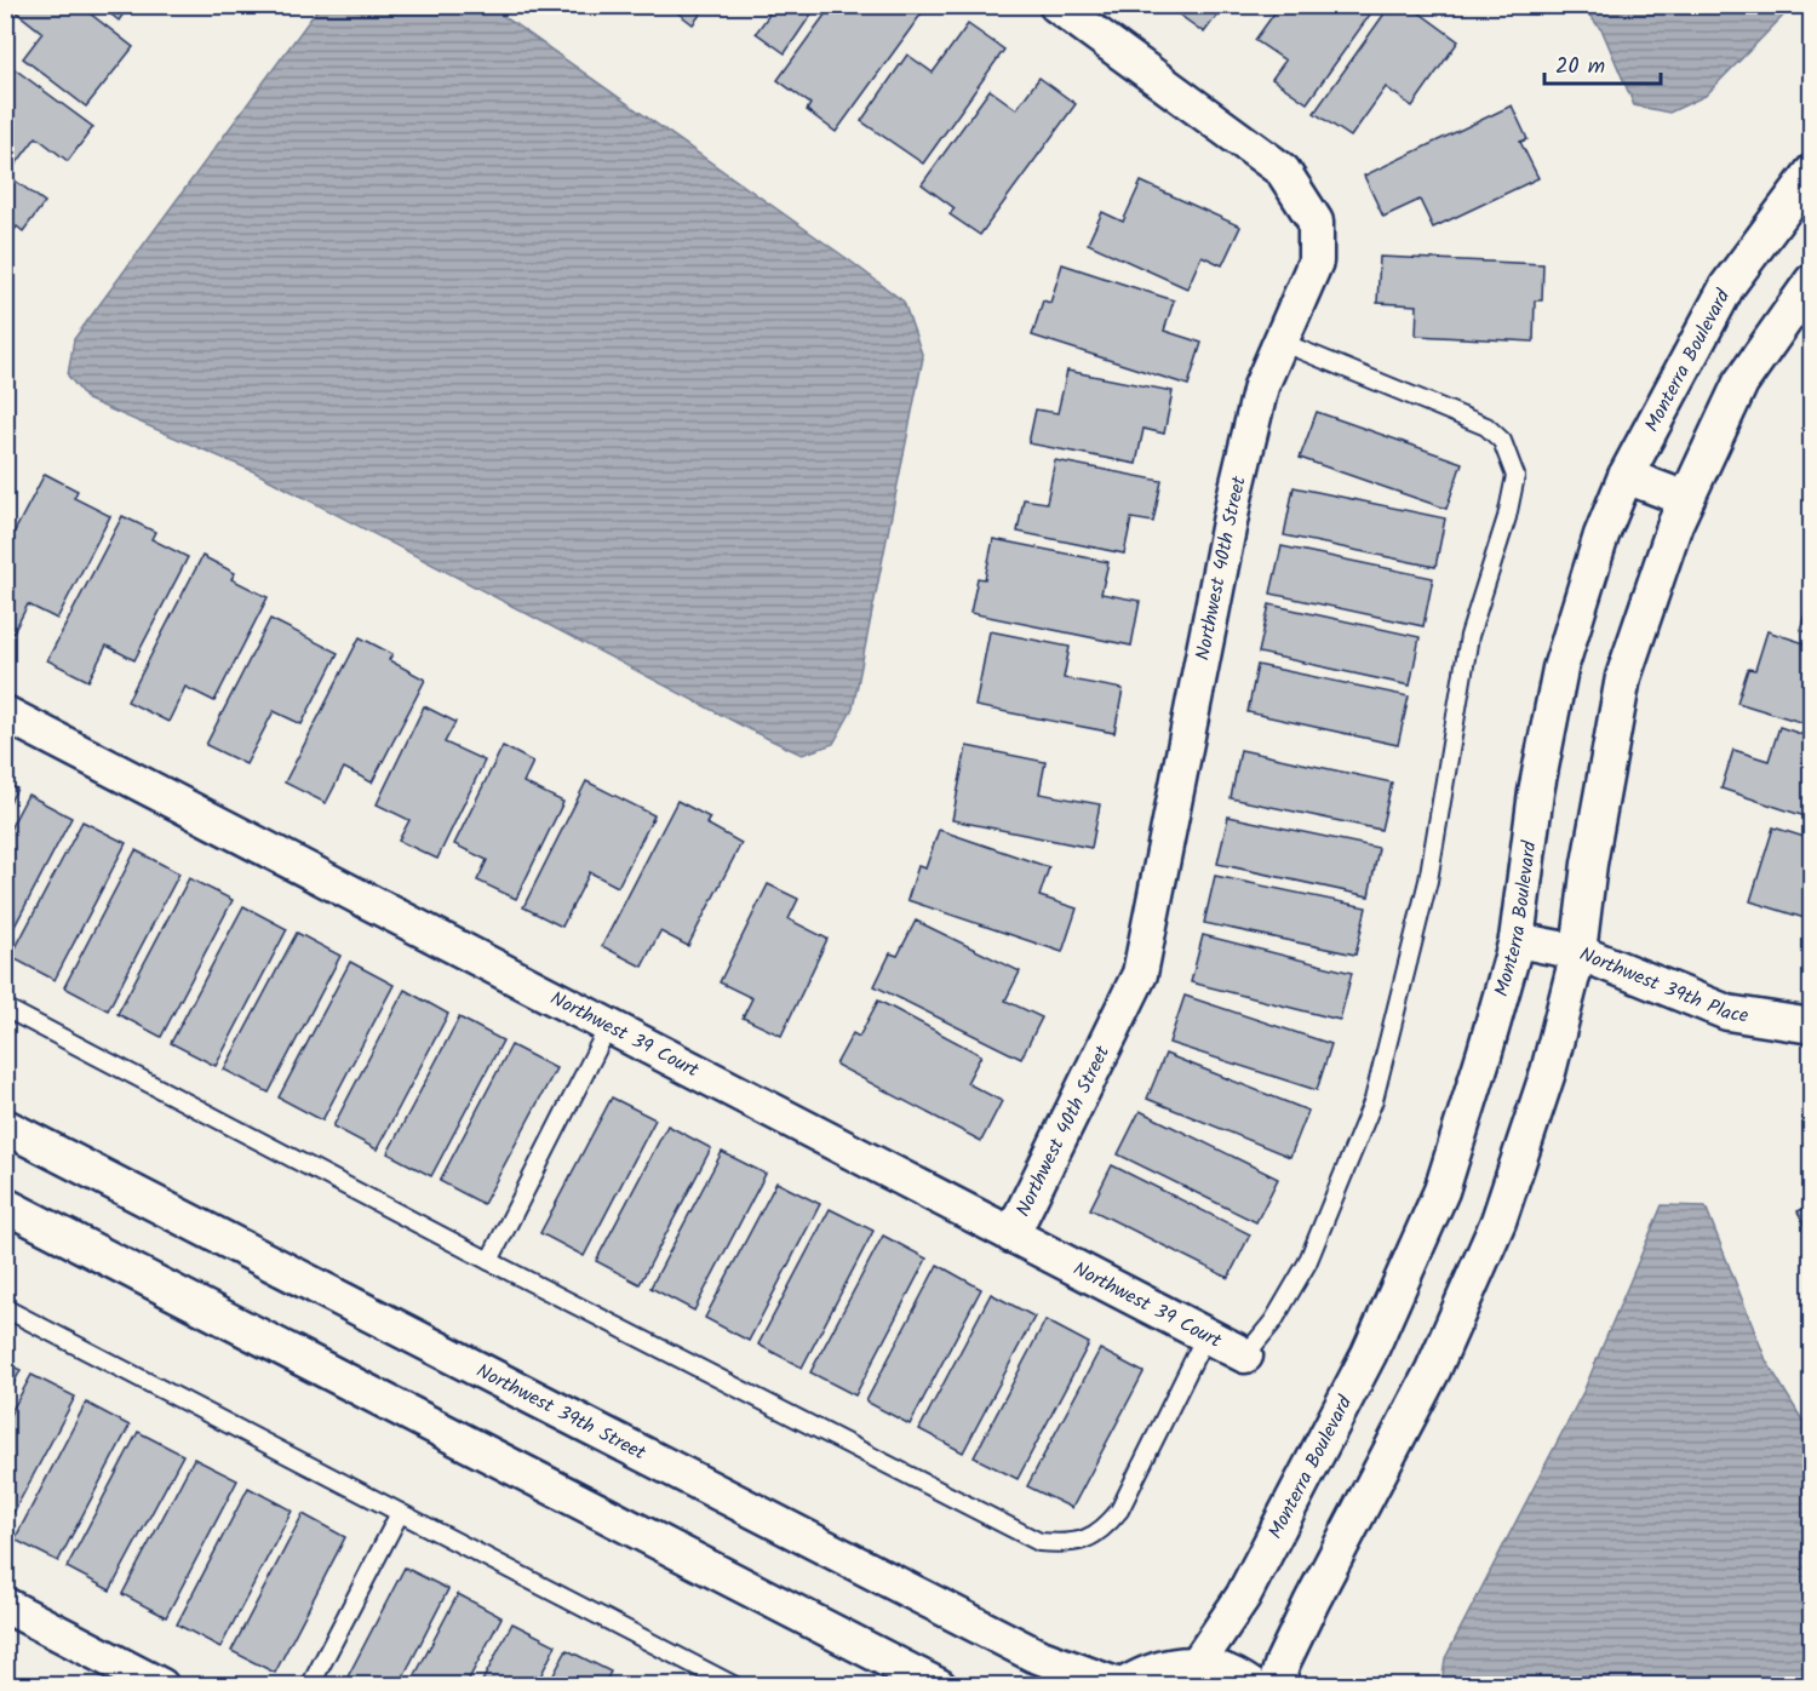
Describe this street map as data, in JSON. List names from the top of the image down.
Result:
{
  "streets": {
    "street": [
      "Monterra Boulevard",
      "Northwest 40th Street",
      "Northwest 39th Place",
      "Northwest 39 Court",
      "Northwest 39th Street"
    ]
  },
  "crossings": [
    ["Monterra Boulevard", "Northwest 39th Place"],
    ["Northwest 40th Street", "Northwest 39 Court"]
  ],
  "scale_bar": "20 m"
}
